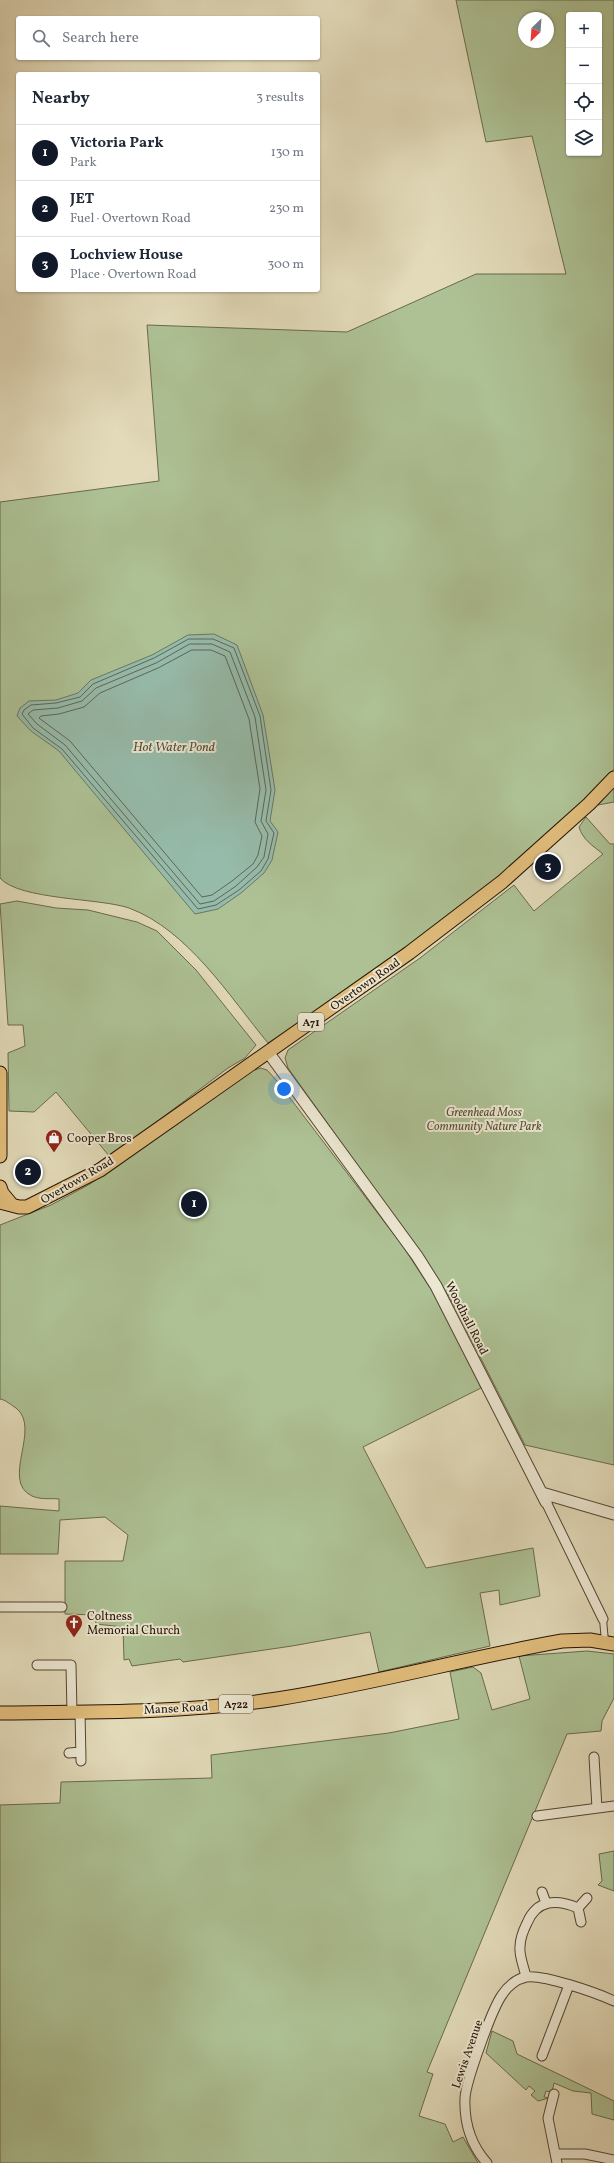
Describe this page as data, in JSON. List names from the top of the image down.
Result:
{
  "streets": {
    "main road": [
      "Overtown Road",
      "A71",
      "A722",
      "Manse Road"
    ],
    "street": ["Woodhall Road", "Lewis Avenue"]
  },
  "crossings": [
    ["Overtown Road", "Woodhall Road"]
  ],
  "water": ["Hot Water Pond"],
  "parks": ["Greenhead Moss Community Nature Park"],
  "places": {
    "shop": ["Cooper Bros"],
    "church": ["Coltness Memorial Church"]
  },
  "north": "bottom left",
  "page": {
    "map_buttons": ["+", "−"],
    "search": "Search here",
    "heading": ["Nearby", "3 results"],
    "list": [
      {
        "mark": "1",
        "name": "Victoria Park",
        "note": "Park",
        "value": "130 m"
      },
      {
        "mark": "2",
        "name": "JET",
        "note": "Fuel · Overtown Road",
        "value": "230 m"
      },
      {
        "mark": "3",
        "name": "Lochview House",
        "note": "Place · Overtown Road",
        "value": "300 m"
      }
    ],
    "pins": ["3", "2", "1"]
  }
}
